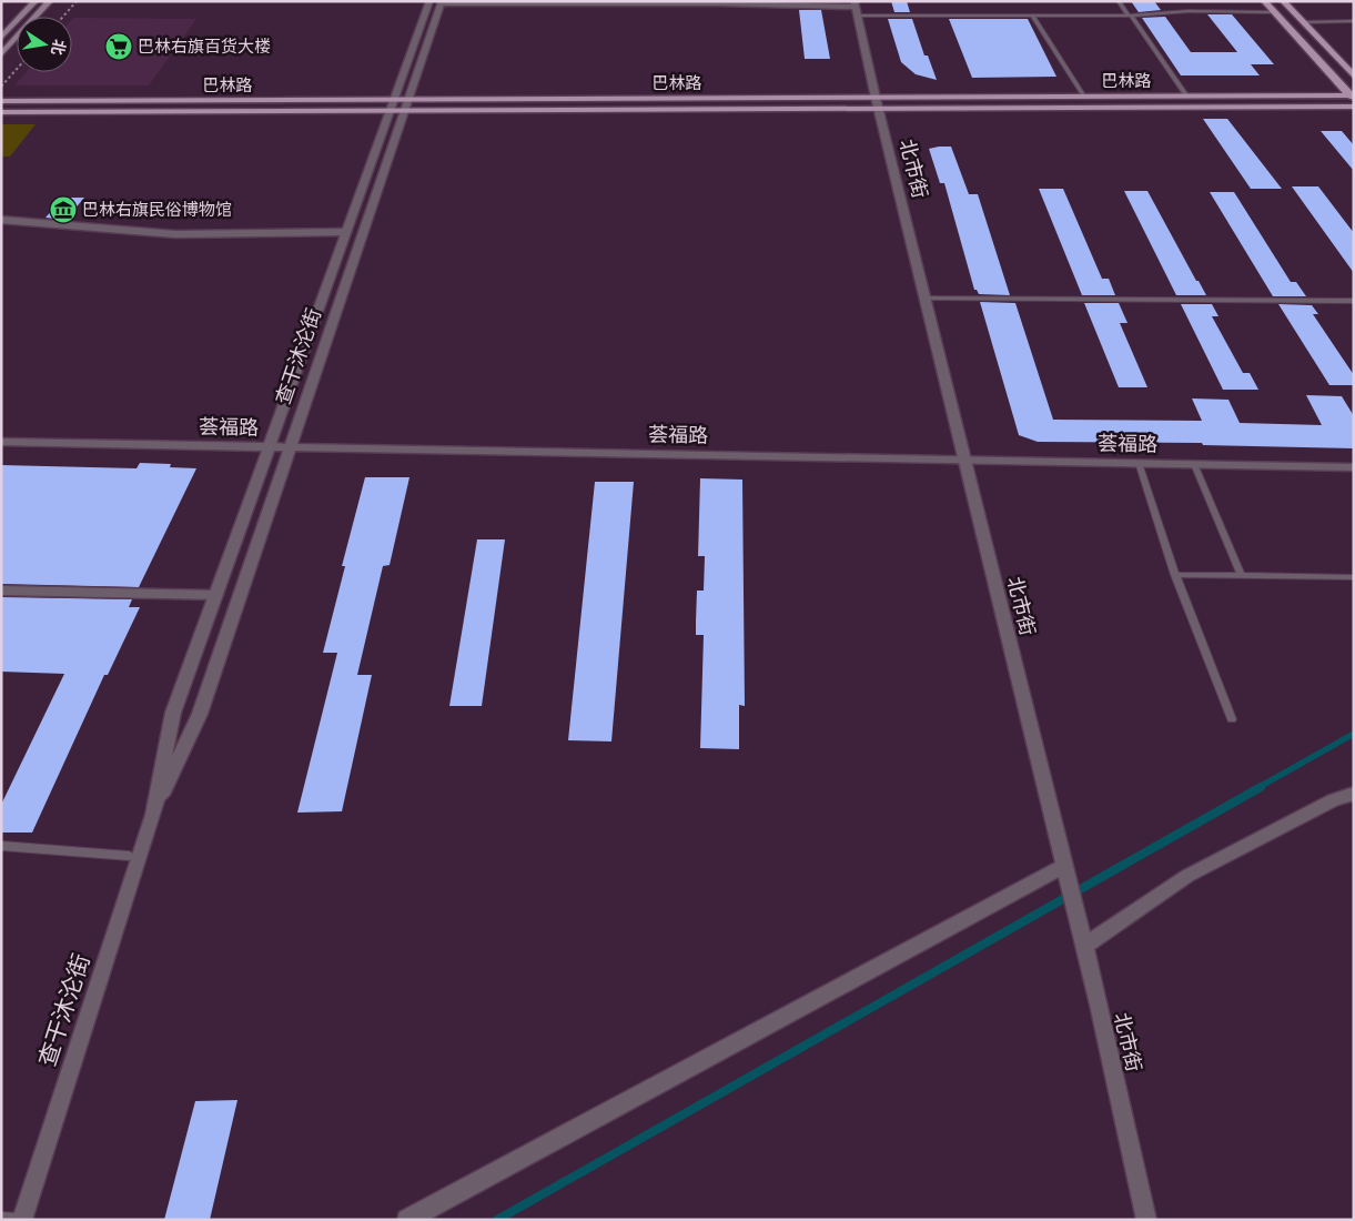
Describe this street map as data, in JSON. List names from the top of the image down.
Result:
{
  "streets": {
    "main road": ["巴林路"],
    "street": ["北市街", "查干沐沦街", "荟福路"]
  },
  "crossings": [
    ["巴林路", "北市街"],
    ["巴林路", "查干沐沦街"],
    ["北市街", "荟福路"],
    ["查干沐沦街", "荟福路"]
  ],
  "places": {
    "supermarket": ["巴林右旗百货大楼"],
    "museum": ["巴林右旗民俗博物馆"]
  },
  "north": "right"
}
